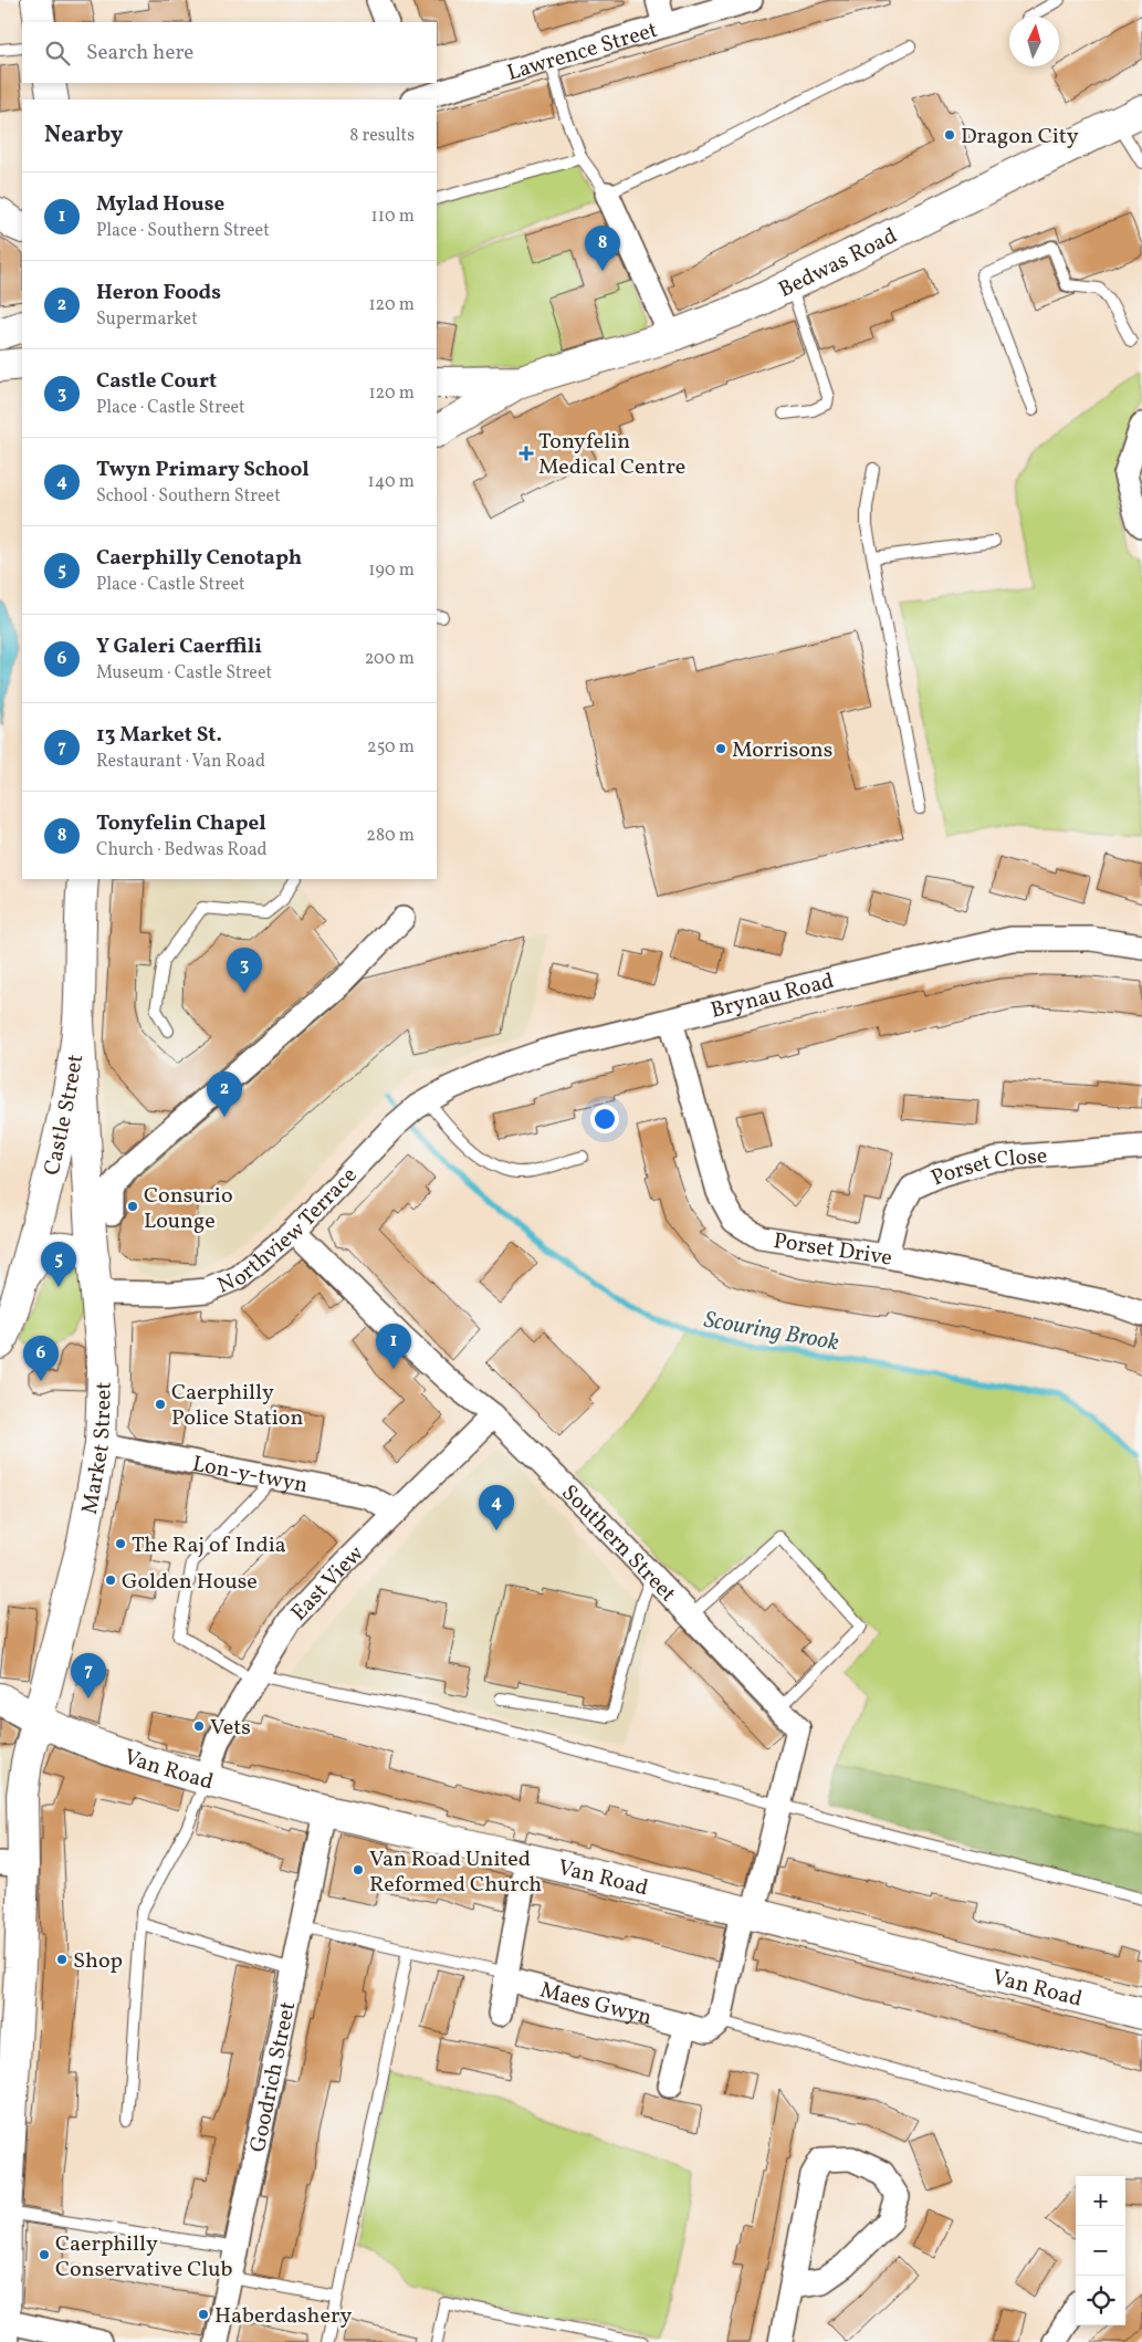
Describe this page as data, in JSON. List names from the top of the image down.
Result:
{
  "streets": {
    "main road": [
      "Bedwas Road",
      "Castle Street",
      "Market Street",
      "Van Road"
    ],
    "street": [
      "Lawrence Street",
      "Brynau Road",
      "Porset Close",
      "Northview Terrace",
      "Porset Drive",
      "Lon-y-twyn",
      "Southern Street",
      "East View",
      "Maes Gwyn",
      "Goodrich Street"
    ]
  },
  "crossings": [
    ["Brynau Road", "Northview Terrace"],
    ["Brynau Road", "Porset Drive"],
    ["Castle Street", "Market Street"],
    ["Porset Close", "Porset Drive"],
    ["Northview Terrace", "Market Street"],
    ["Northview Terrace", "Southern Street"],
    ["Market Street", "Lon-y-twyn"],
    ["Market Street", "Van Road"],
    ["Lon-y-twyn", "East View"],
    ["Southern Street", "East View"],
    ["Southern Street", "Van Road"],
    ["East View", "Van Road"],
    ["Van Road", "Goodrich Street"]
  ],
  "water": ["Scouring Brook"],
  "places": {
    "other": [
      "Dragon City",
      "Morrisons",
      "Consurio Lounge",
      "Caerphilly Police Station",
      "The Raj of India",
      "Golden House",
      "Vets",
      "Van Road United Reformed Church",
      "Shop",
      "Caerphilly Conservative Club",
      "Haberdashery"
    ],
    "health": ["Tonyfelin Medical Centre"]
  },
  "north": "top",
  "page": {
    "search": "Search here",
    "heading": ["Nearby", "8 results"],
    "list": [
      {
        "mark": "1",
        "name": "Mylad House",
        "note": "Place · Southern Street",
        "value": "110 m"
      },
      {
        "mark": "2",
        "name": "Heron Foods",
        "note": "Supermarket",
        "value": "120 m"
      },
      {
        "mark": "3",
        "name": "Castle Court",
        "note": "Place · Castle Street",
        "value": "120 m"
      },
      {
        "mark": "4",
        "name": "Twyn Primary School",
        "note": "School · Southern Street",
        "value": "140 m"
      },
      {
        "mark": "5",
        "name": "Caerphilly Cenotaph",
        "note": "Place · Castle Street",
        "value": "190 m"
      },
      {
        "mark": "6",
        "name": "Y Galeri Caerffili",
        "note": "Museum · Castle Street",
        "value": "200 m"
      },
      {
        "mark": "7",
        "name": "13 Market St.",
        "note": "Restaurant · Van Road",
        "value": "250 m"
      },
      {
        "mark": "8",
        "name": "Tonyfelin Chapel",
        "note": "Church · Bedwas Road",
        "value": "280 m"
      }
    ],
    "pins": [
      "8",
      "3",
      "2",
      "5",
      "1",
      "6",
      "4",
      "7"
    ],
    "map_buttons": ["+", "−"]
  }
}
